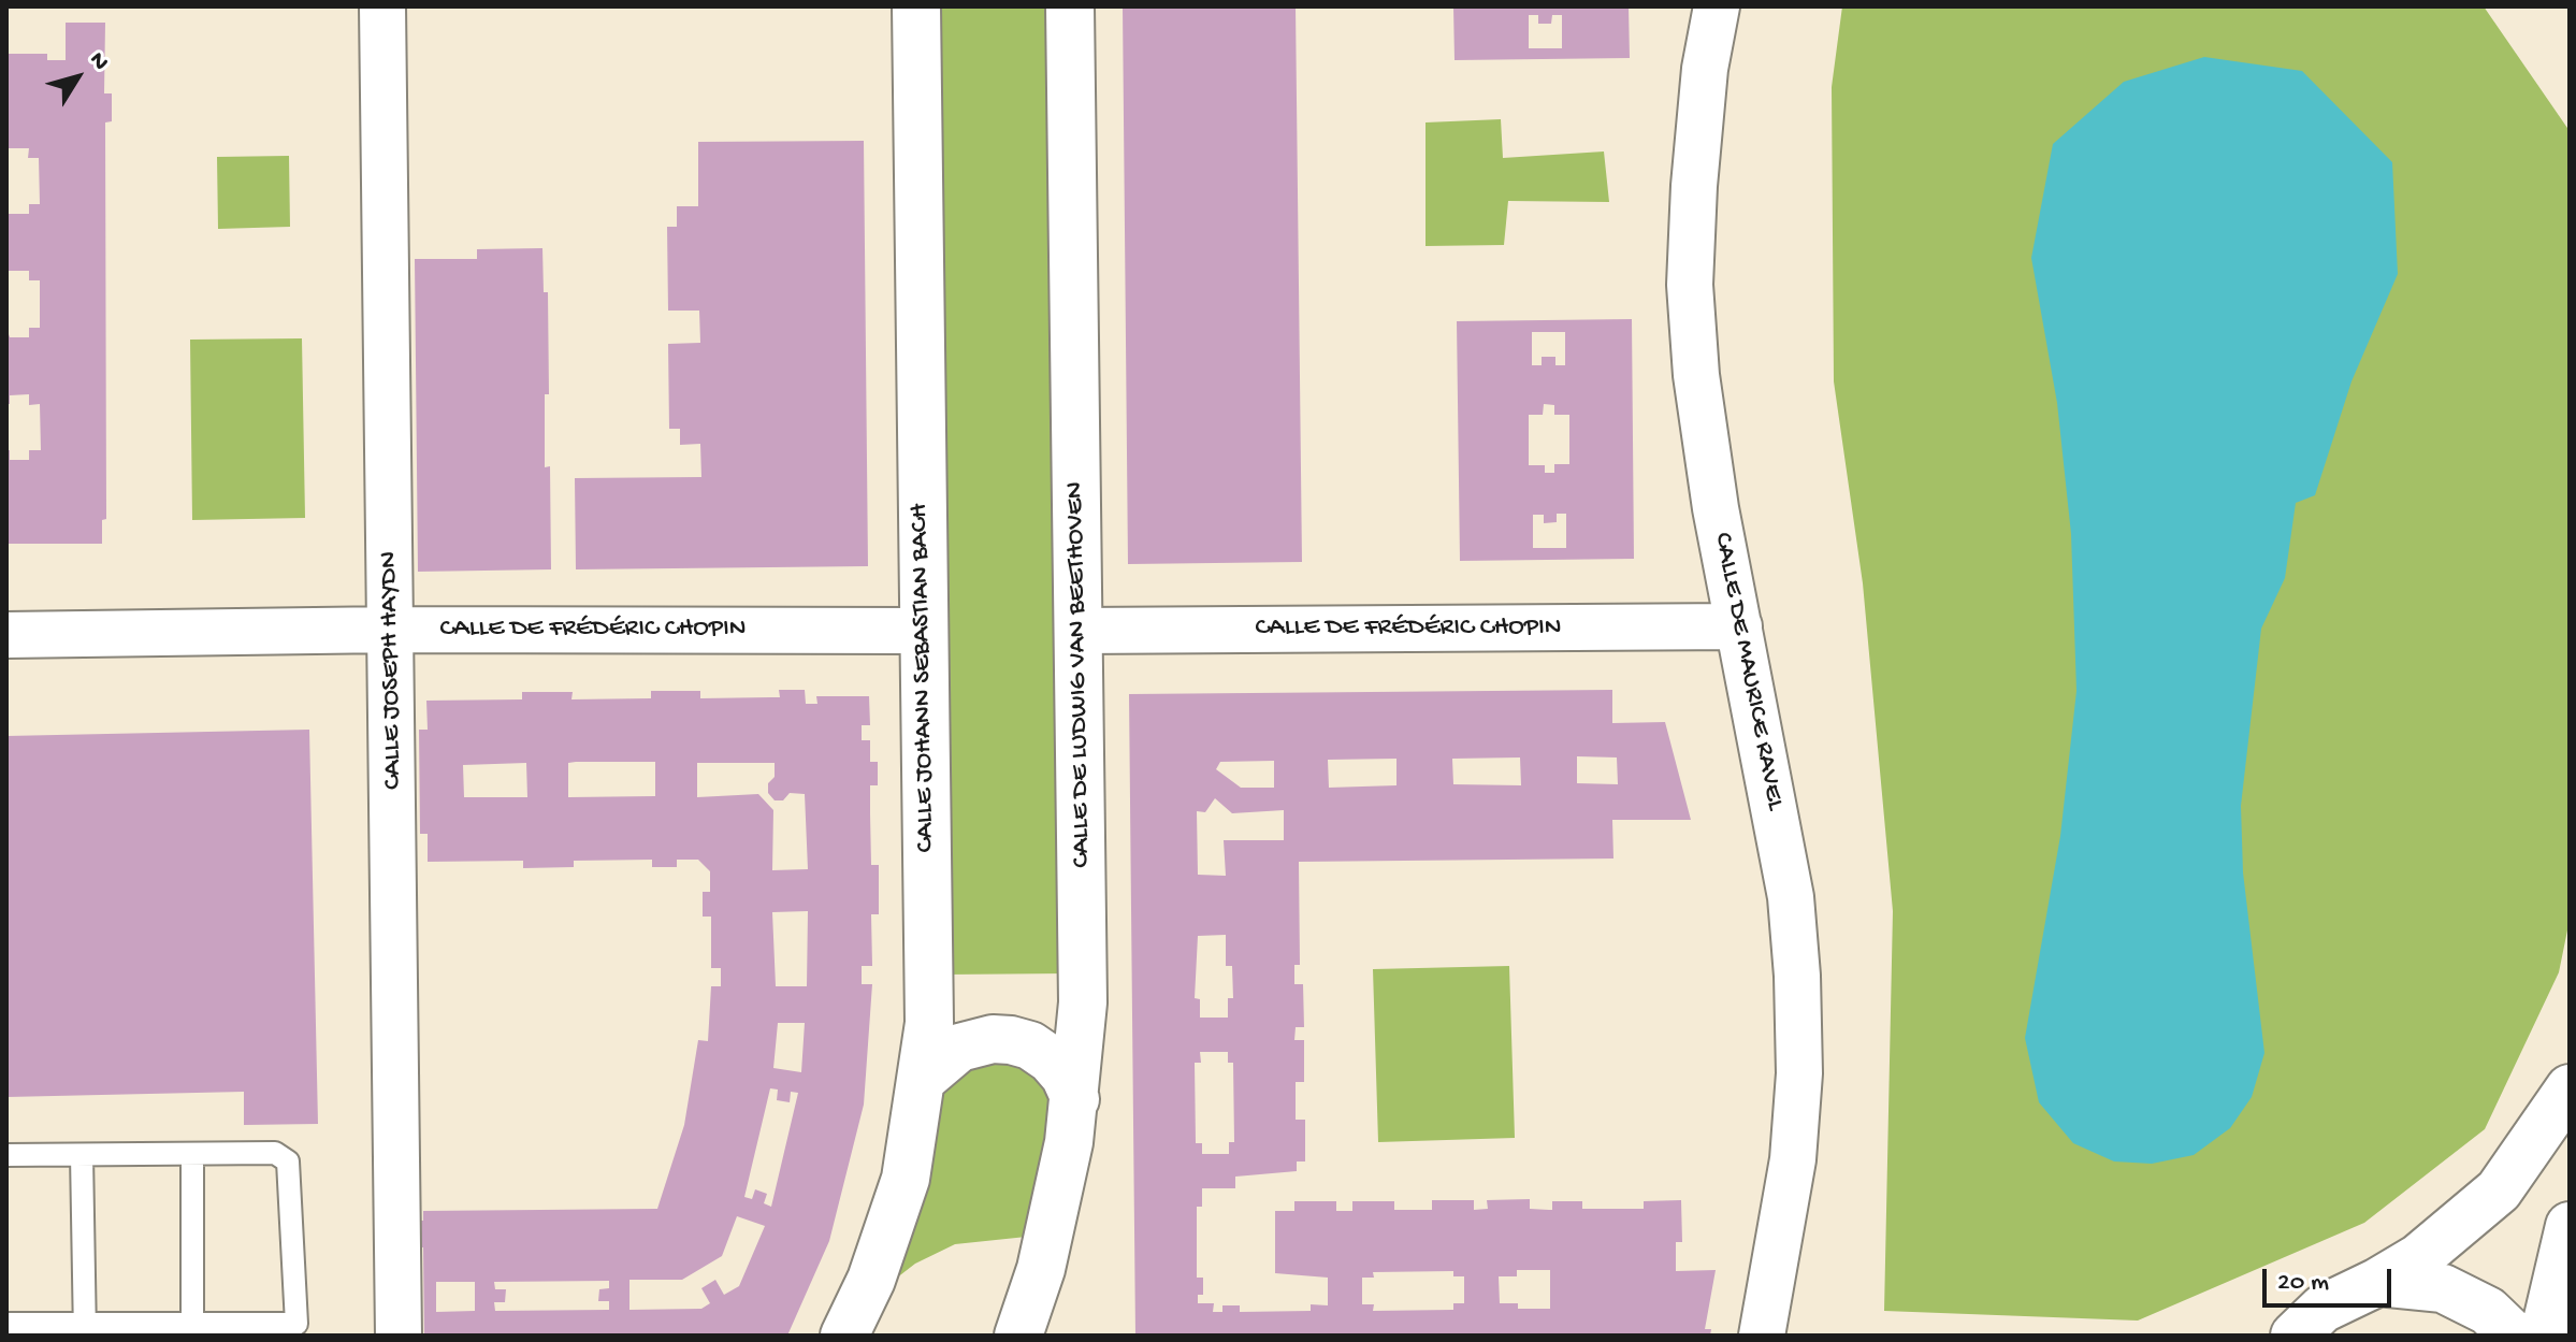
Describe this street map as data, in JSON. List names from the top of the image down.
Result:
{
  "streets": {
    "street": [
      "CALLE DE FRÉDÉRIC CHOPIN",
      "CALLE JOSEPH HAYDN",
      "CALLE DE MAURICE RAVEL",
      "CALLE DE LUDWIG VAN BEETHOVEN",
      "CALLE JOHANN SEBASTIAN BACH"
    ]
  },
  "crossings": [
    ["CALLE DE FRÉDÉRIC CHOPIN", "CALLE JOSEPH HAYDN"],
    ["CALLE DE FRÉDÉRIC CHOPIN", "CALLE DE MAURICE RAVEL"],
    ["CALLE DE FRÉDÉRIC CHOPIN", "CALLE DE LUDWIG VAN BEETHOVEN"],
    ["CALLE DE FRÉDÉRIC CHOPIN", "CALLE JOHANN SEBASTIAN BACH"]
  ],
  "scale_bar": "20 m",
  "north": "top right"
}
